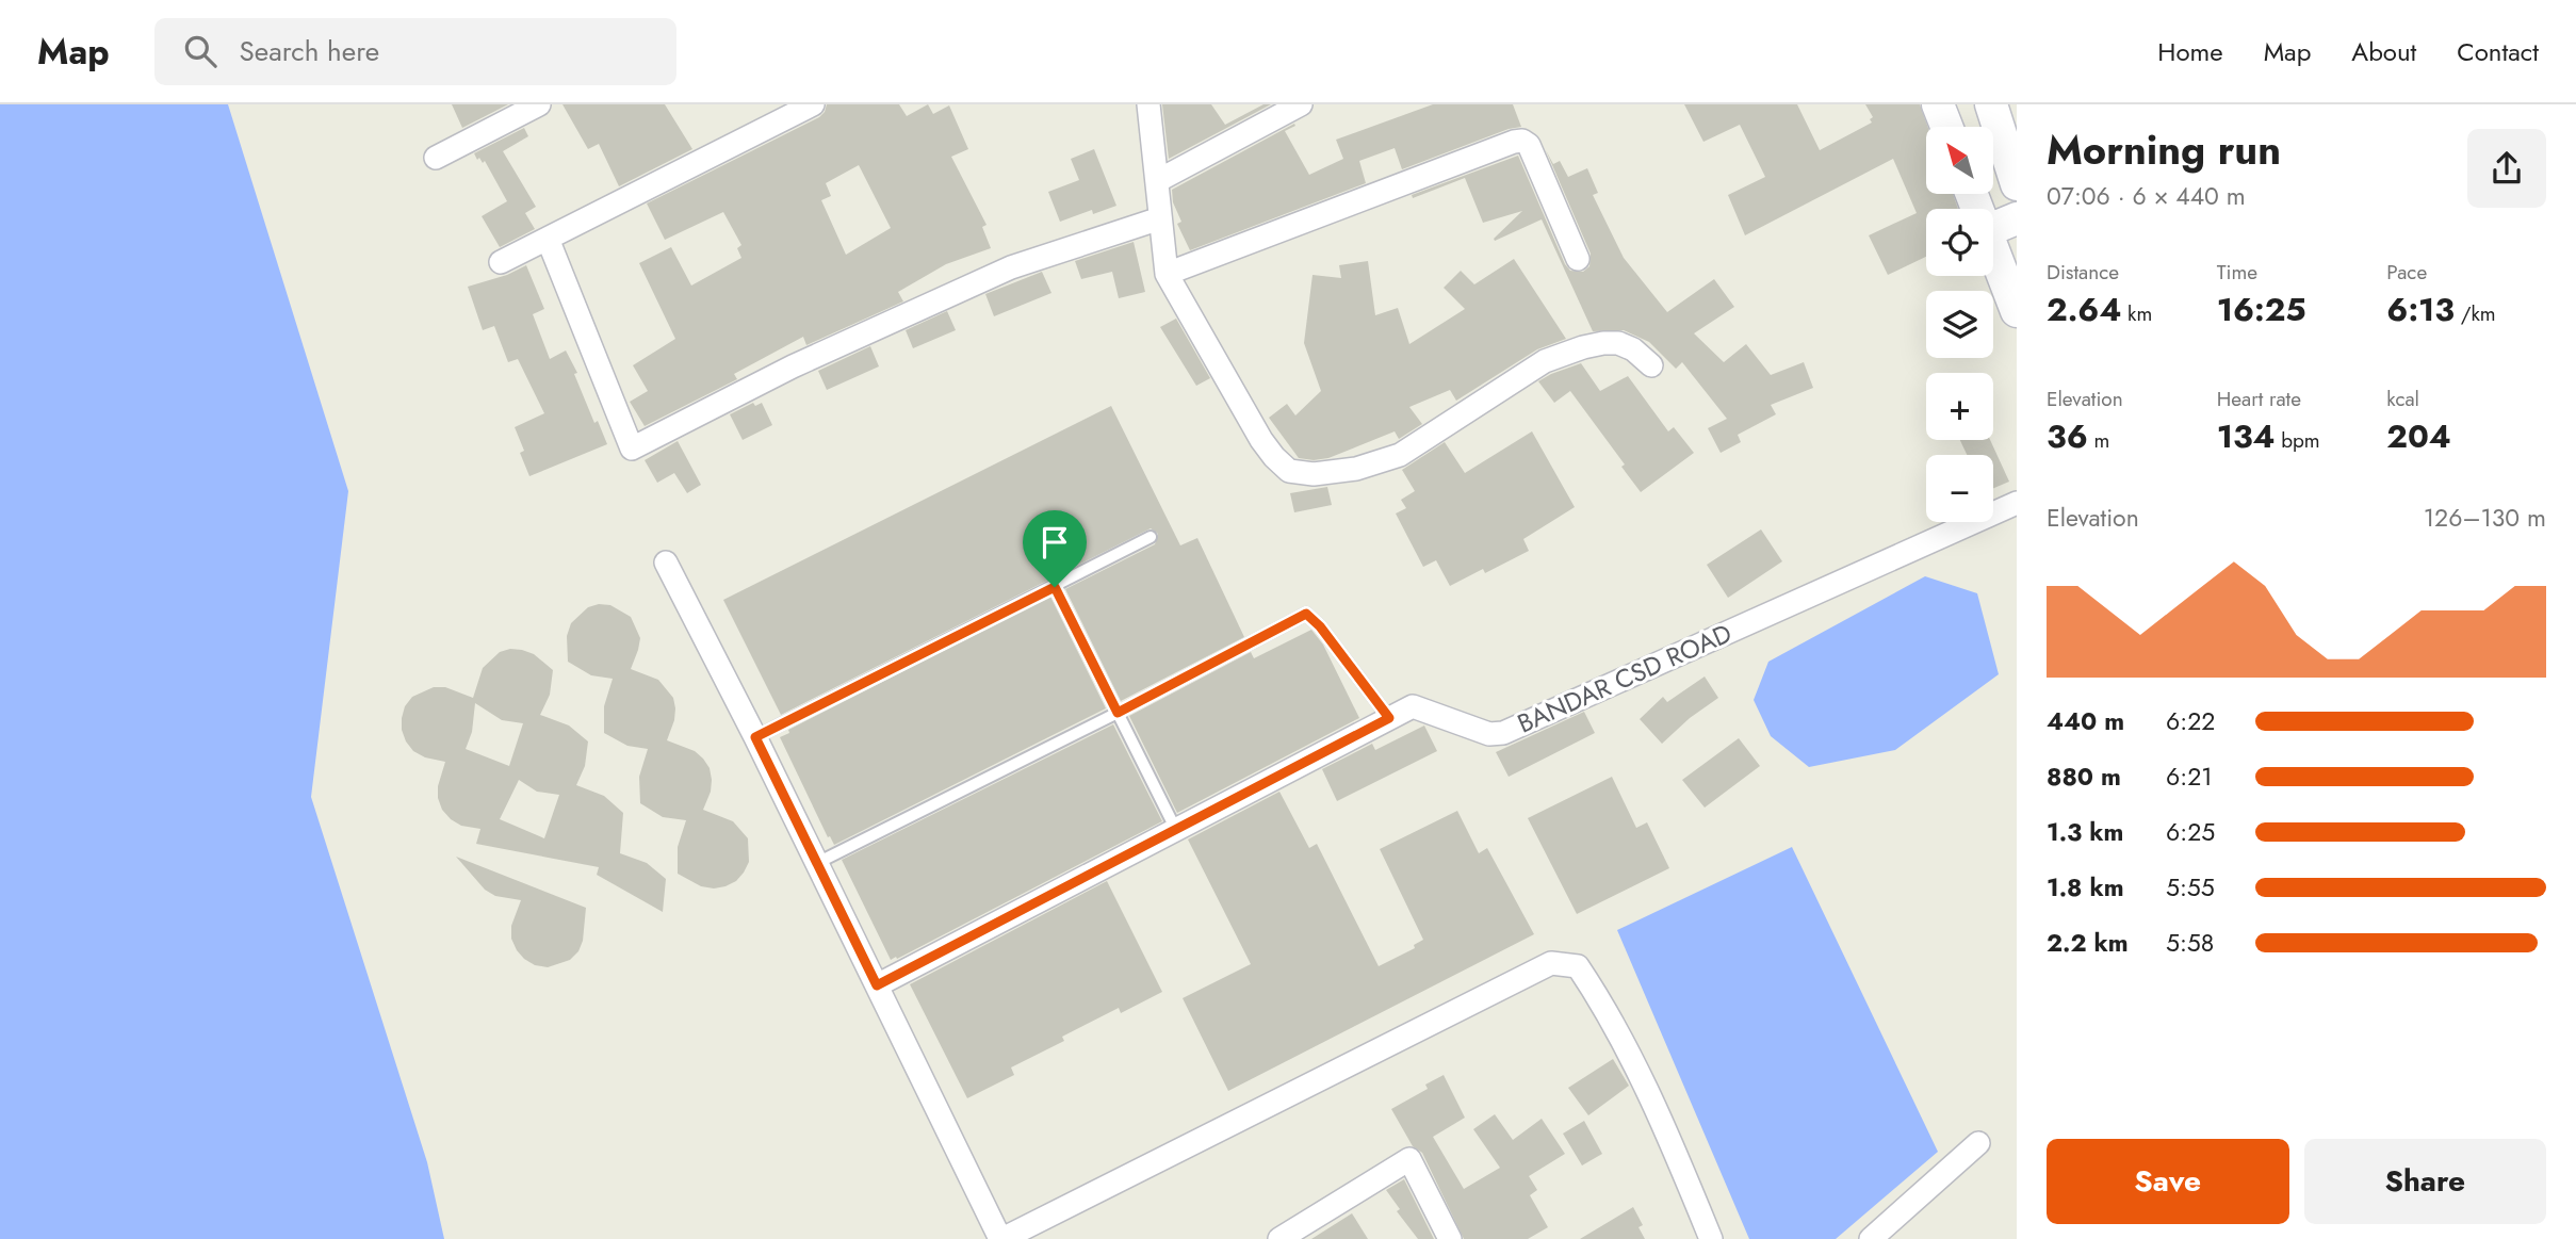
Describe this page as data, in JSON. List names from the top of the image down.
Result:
{
  "streets": {
    "street": ["BANDAR CSD ROAD"]
  },
  "north": "top left",
  "page": {
    "header": "Map",
    "search": "Search here",
    "nav": [
      "Home",
      "Map",
      "About",
      "Contact"
    ],
    "heading": ["Morning run", "07:06 · 6 × 440 m"],
    "map_buttons": ["+", "−"],
    "stats": [
      ["Distance", "2.64 km"],
      ["Time", "16:25"],
      ["Pace", "6:13 /km"],
      ["Elevation", "36 m"],
      ["Heart rate", "134 bpm"],
      ["kcal", "204"]
    ],
    "chart": ["Elevation", "126–130 m"],
    "list": [
      {
        "name": "440 m",
        "note": "6:22"
      },
      {
        "name": "880 m",
        "note": "6:21"
      },
      {
        "name": "1.3 km",
        "note": "6:25"
      },
      {
        "name": "1.8 km",
        "note": "5:55"
      },
      {
        "name": "2.2 km",
        "note": "5:58"
      }
    ],
    "buttons": ["Save", "Share"]
  }
}
